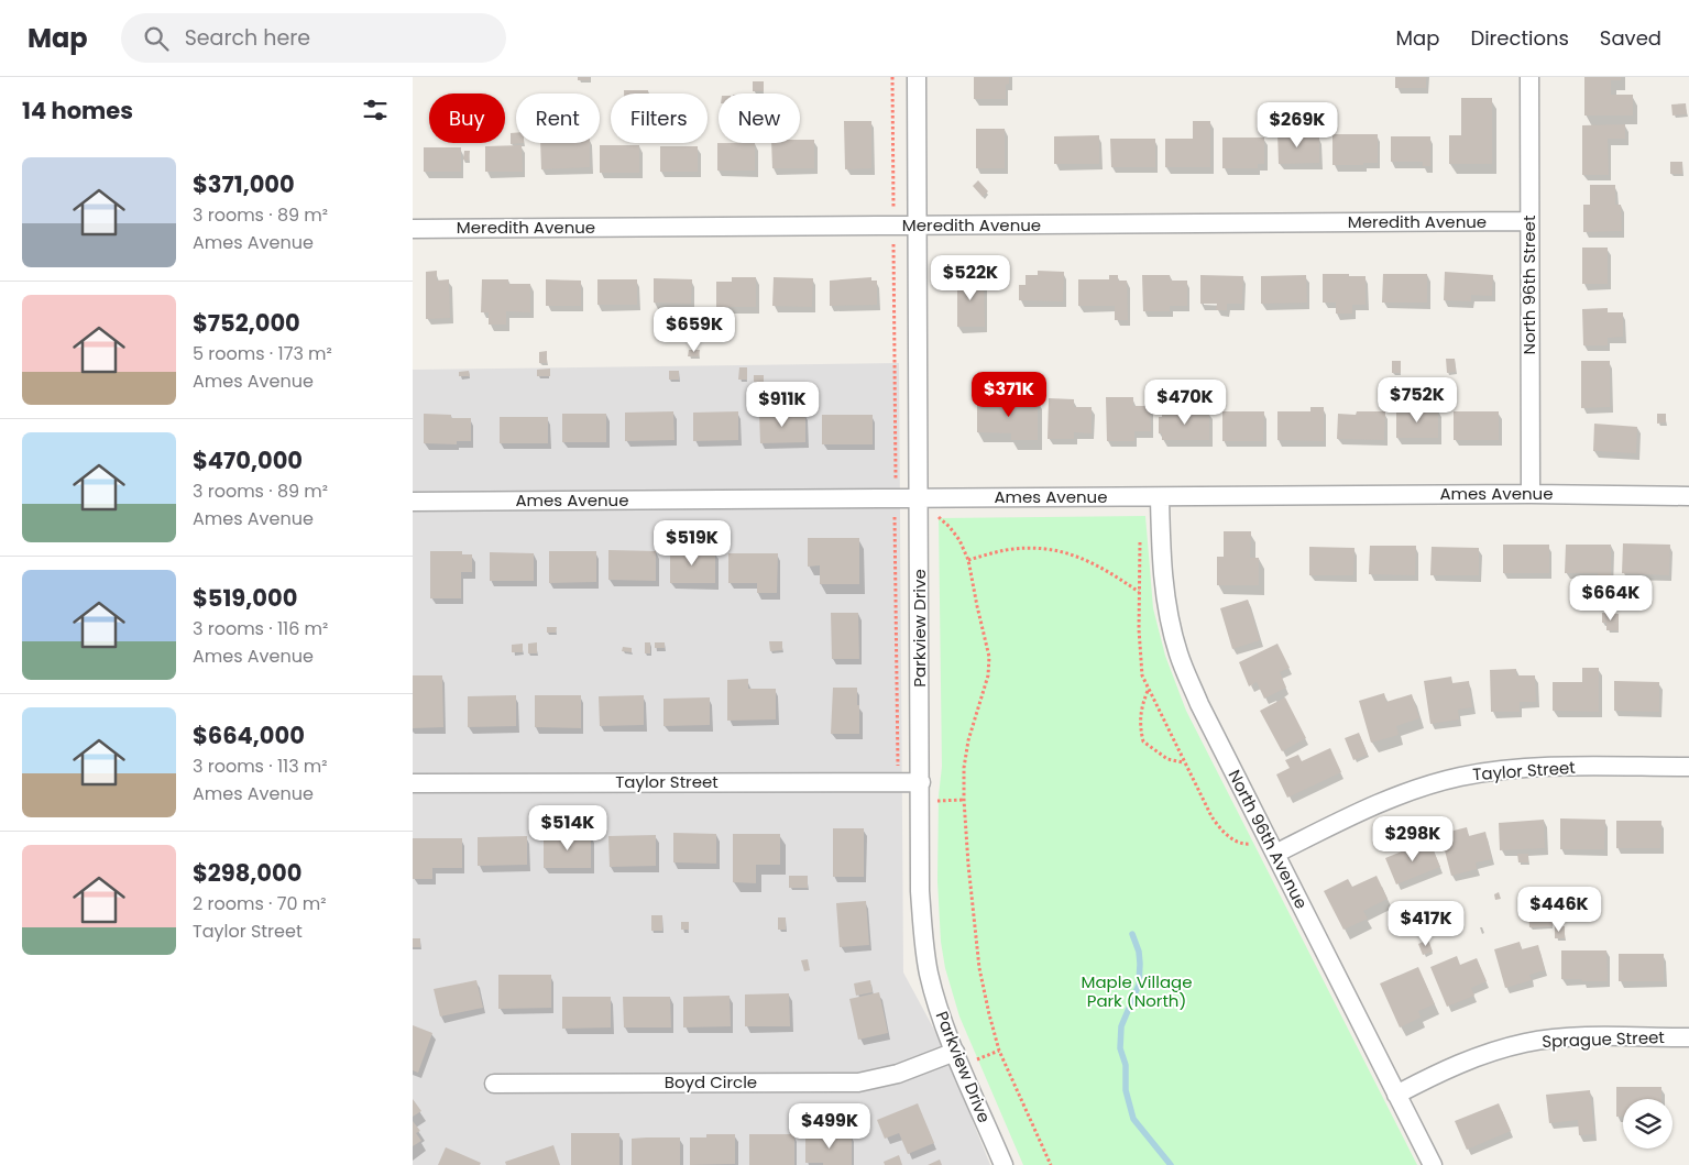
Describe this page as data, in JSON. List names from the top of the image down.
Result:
{
  "streets": {
    "street": [
      "Meredith Avenue",
      "North 96th Street",
      "Ames Avenue",
      "Parkview Drive",
      "Taylor Street",
      "North 96th Avenue",
      "Sprague Street",
      "Boyd Circle"
    ]
  },
  "crossings": [
    ["Meredith Avenue", "North 96th Street"],
    ["Meredith Avenue", "Parkview Drive"],
    ["North 96th Street", "Ames Avenue"],
    ["Ames Avenue", "Parkview Drive"],
    ["Ames Avenue", "North 96th Avenue"],
    ["Parkview Drive", "Taylor Street"],
    ["Parkview Drive", "Boyd Circle"],
    ["Taylor Street", "North 96th Avenue"],
    ["North 96th Avenue", "Sprague Street"]
  ],
  "parks": ["Maple Village Park (North)"],
  "page": {
    "header": "Map",
    "search": "Search here",
    "nav": ["Map", "Directions", "Saved"],
    "heading": "14 homes",
    "chip": [
      "Buy",
      "Rent",
      "Filters",
      "New"
    ],
    "price": [
      "$269K",
      "$522K",
      "$659K",
      "$371K",
      "$752K",
      "$470K",
      "$911K",
      "$519K",
      "$664K",
      "$514K",
      "$298K",
      "$446K",
      "$417K",
      "$499K"
    ],
    "list": [
      {
        "name": "$371,000",
        "note": "3 rooms · 89 m² · Ames Avenue"
      },
      {
        "name": "$752,000",
        "note": "5 rooms · 173 m² · Ames Avenue"
      },
      {
        "name": "$470,000",
        "note": "3 rooms · 89 m² · Ames Avenue"
      },
      {
        "name": "$519,000",
        "note": "3 rooms · 116 m² · Ames Avenue"
      },
      {
        "name": "$664,000",
        "note": "3 rooms · 113 m² · Ames Avenue"
      },
      {
        "name": "$298,000",
        "note": "2 rooms · 70 m² · Taylor Street"
      }
    ]
  }
}
